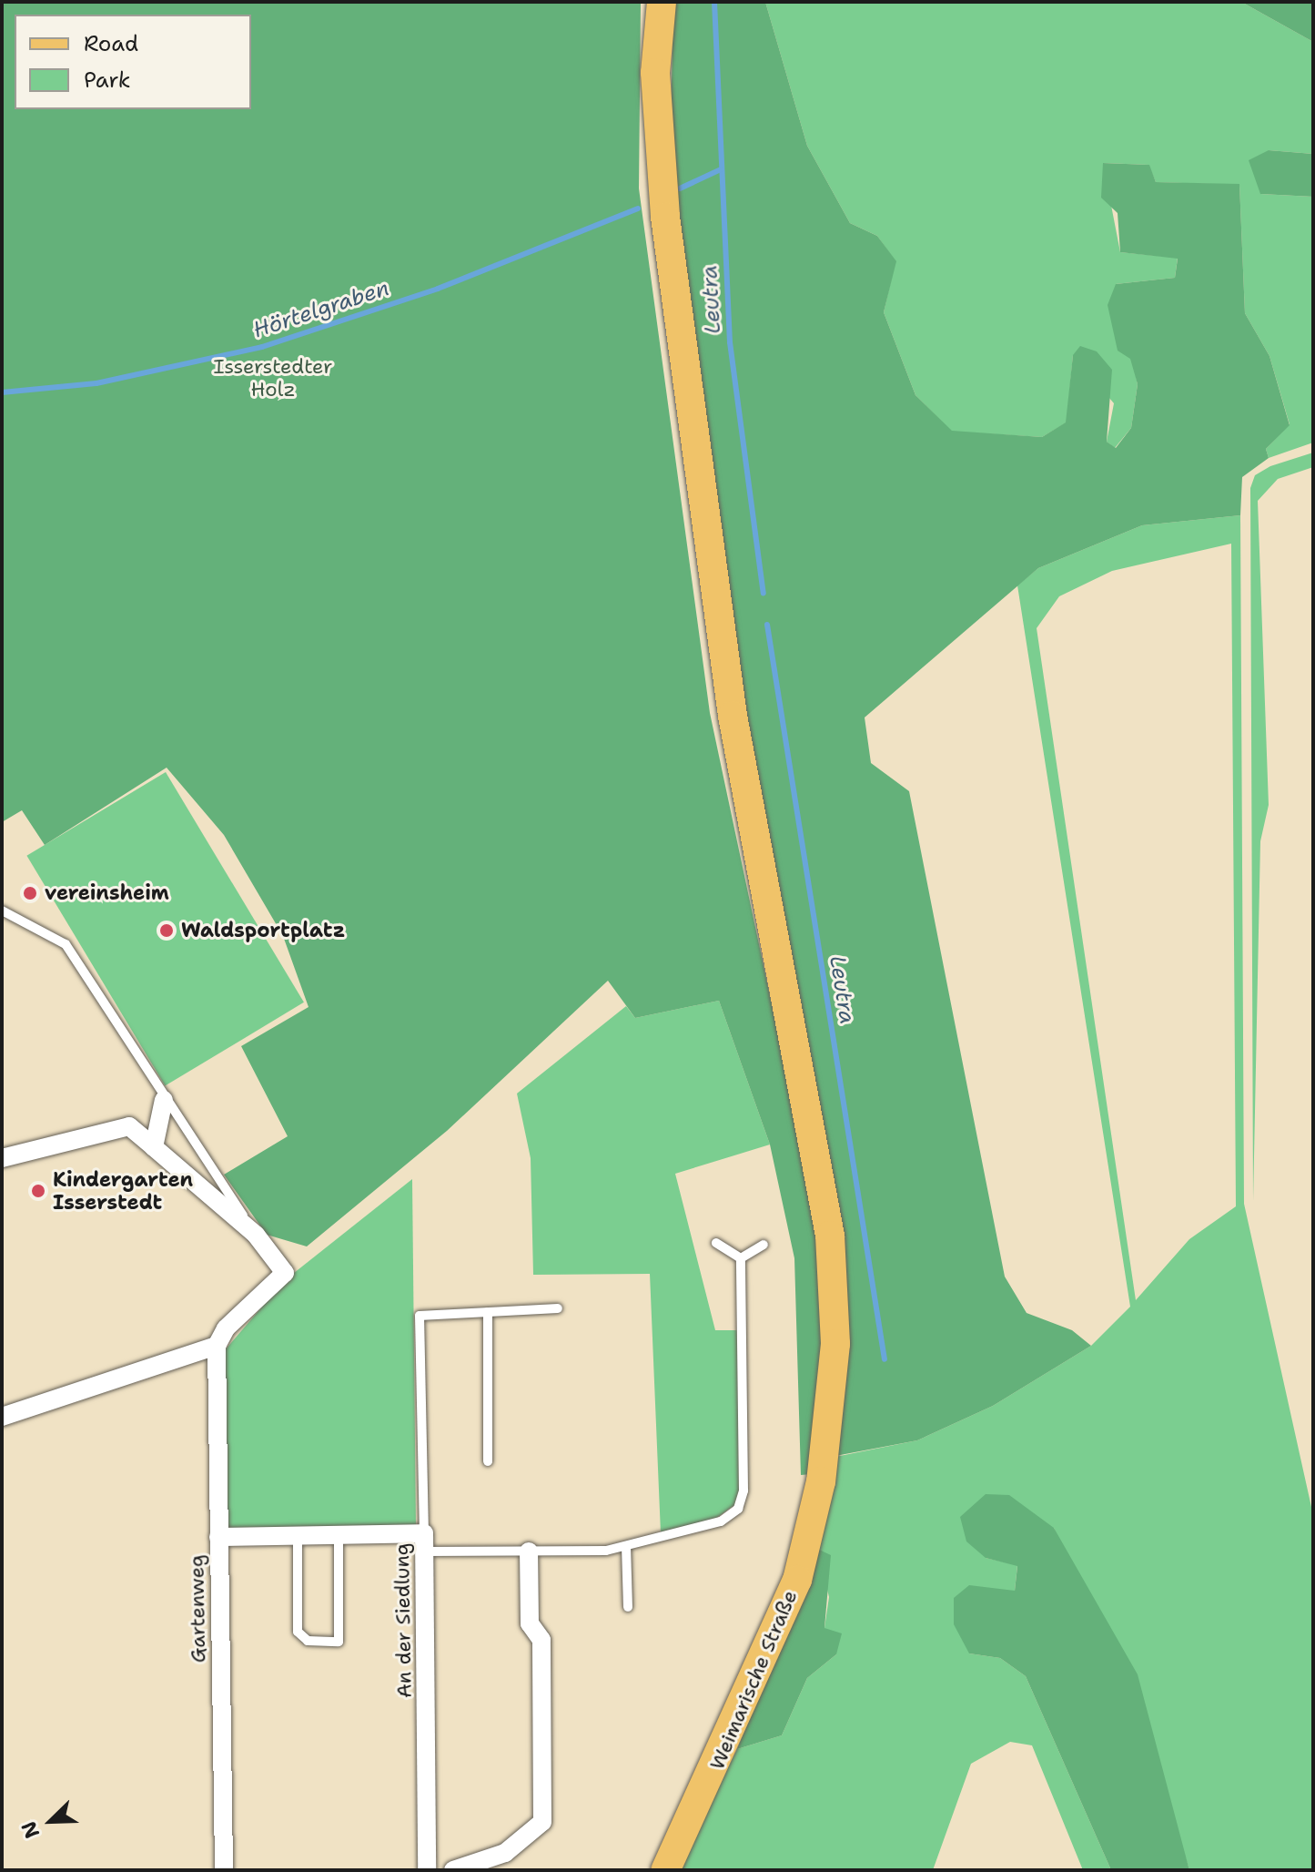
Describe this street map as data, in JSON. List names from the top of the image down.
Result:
{
  "streets": {
    "main road": ["Weimarische Straße"],
    "street": ["Gartenweg", "An der Siedlung"]
  },
  "crossings": [
    ["Gartenweg", "An der Siedlung"]
  ],
  "water": ["Leutra", "Hörtelgraben"],
  "parks": ["Isserstedter Holz"],
  "places": ["vereinsheim", "Waldsportplatz", "Kindergarten Isserstedt"],
  "legend": ["Road", "Park"],
  "north": "bottom left"
}
